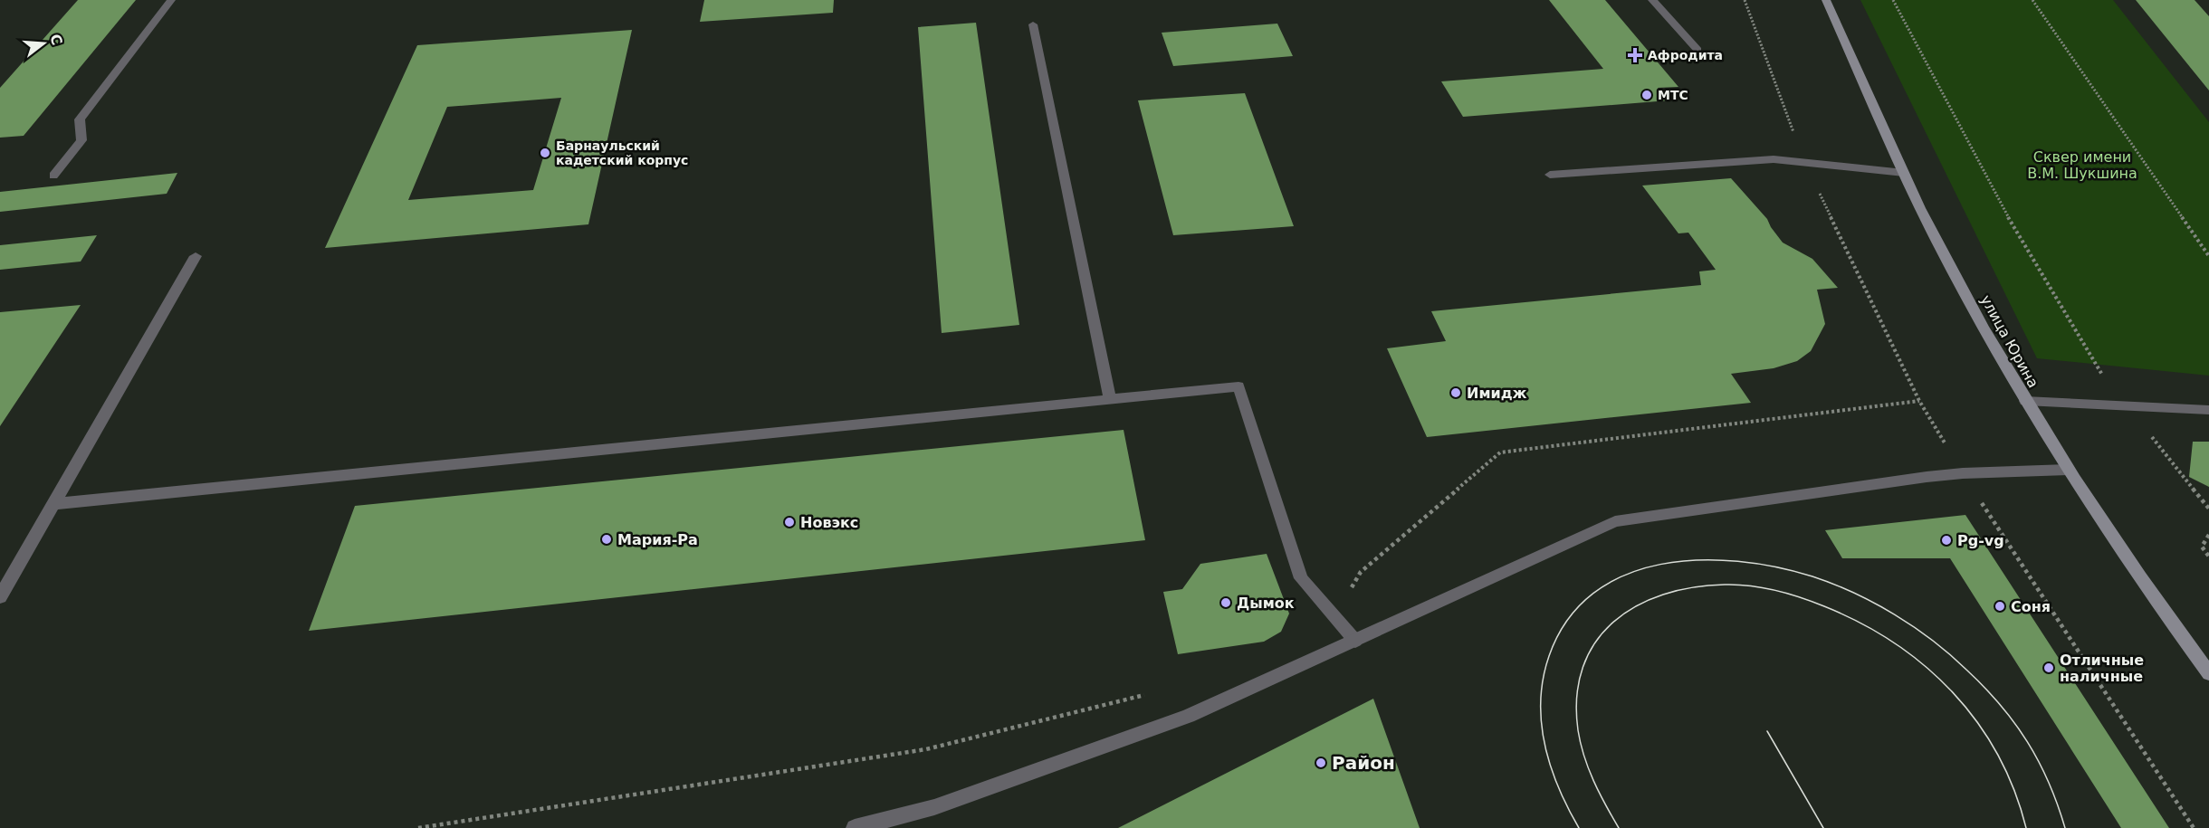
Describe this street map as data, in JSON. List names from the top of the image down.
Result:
{
  "streets": {
    "street": ["улица Юрина"]
  },
  "parks": ["Сквер имени В.М. Шукшина"],
  "places": {
    "health": ["Афродита"],
    "other": [
      "МТС",
      "Барнаульский кадетский корпус",
      "Имидж",
      "Новэкс",
      "Мария-Ра",
      "Pg-vg",
      "Дымок",
      "Соня",
      "Отличные наличные",
      "Район"
    ]
  },
  "north": "right"
}
